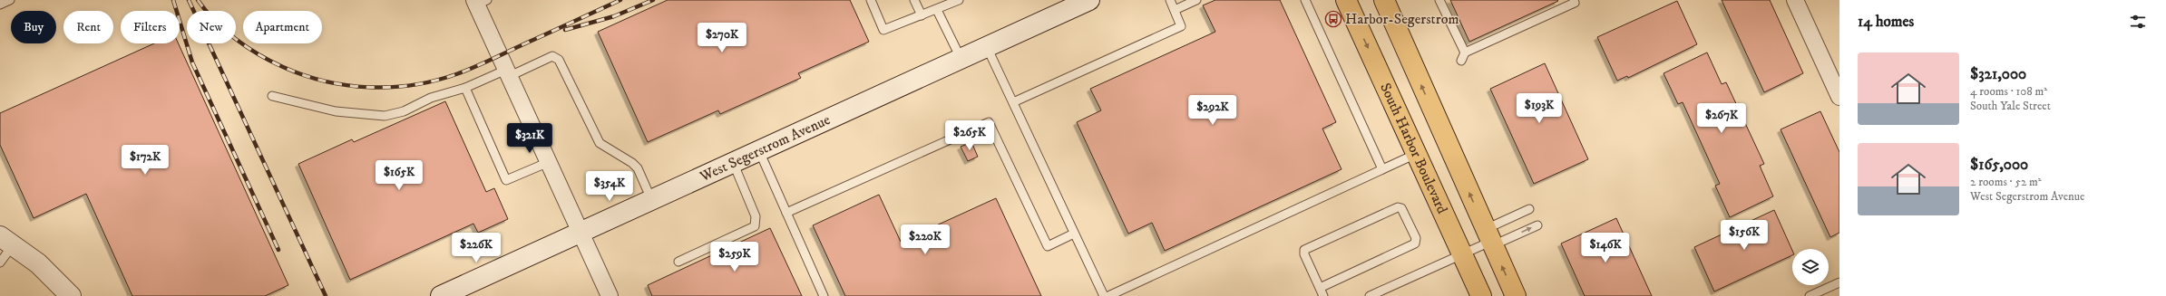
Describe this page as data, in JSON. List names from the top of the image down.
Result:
{
  "streets": {
    "main road": ["West Segerstrom Avenue", "South Harbor Boulevard"]
  },
  "places": {
    "bus stop": ["Harbor-Segerstrom"]
  },
  "page": {
    "heading": "14 homes",
    "chip": [
      "Buy",
      "Rent",
      "Filters",
      "New",
      "Apartment"
    ],
    "price": [
      "$270K",
      "$193K",
      "$292K",
      "$267K",
      "$265K",
      "$321K",
      "$172K",
      "$165K",
      "$354K",
      "$156K",
      "$220K",
      "$226K",
      "$146K",
      "$259K"
    ],
    "list": [
      {
        "name": "$321,000",
        "note": "4 rooms · 108 m² · South Yale Street"
      },
      {
        "name": "$165,000",
        "note": "2 rooms · 52 m² · West Segerstrom Avenue"
      }
    ]
  }
}
